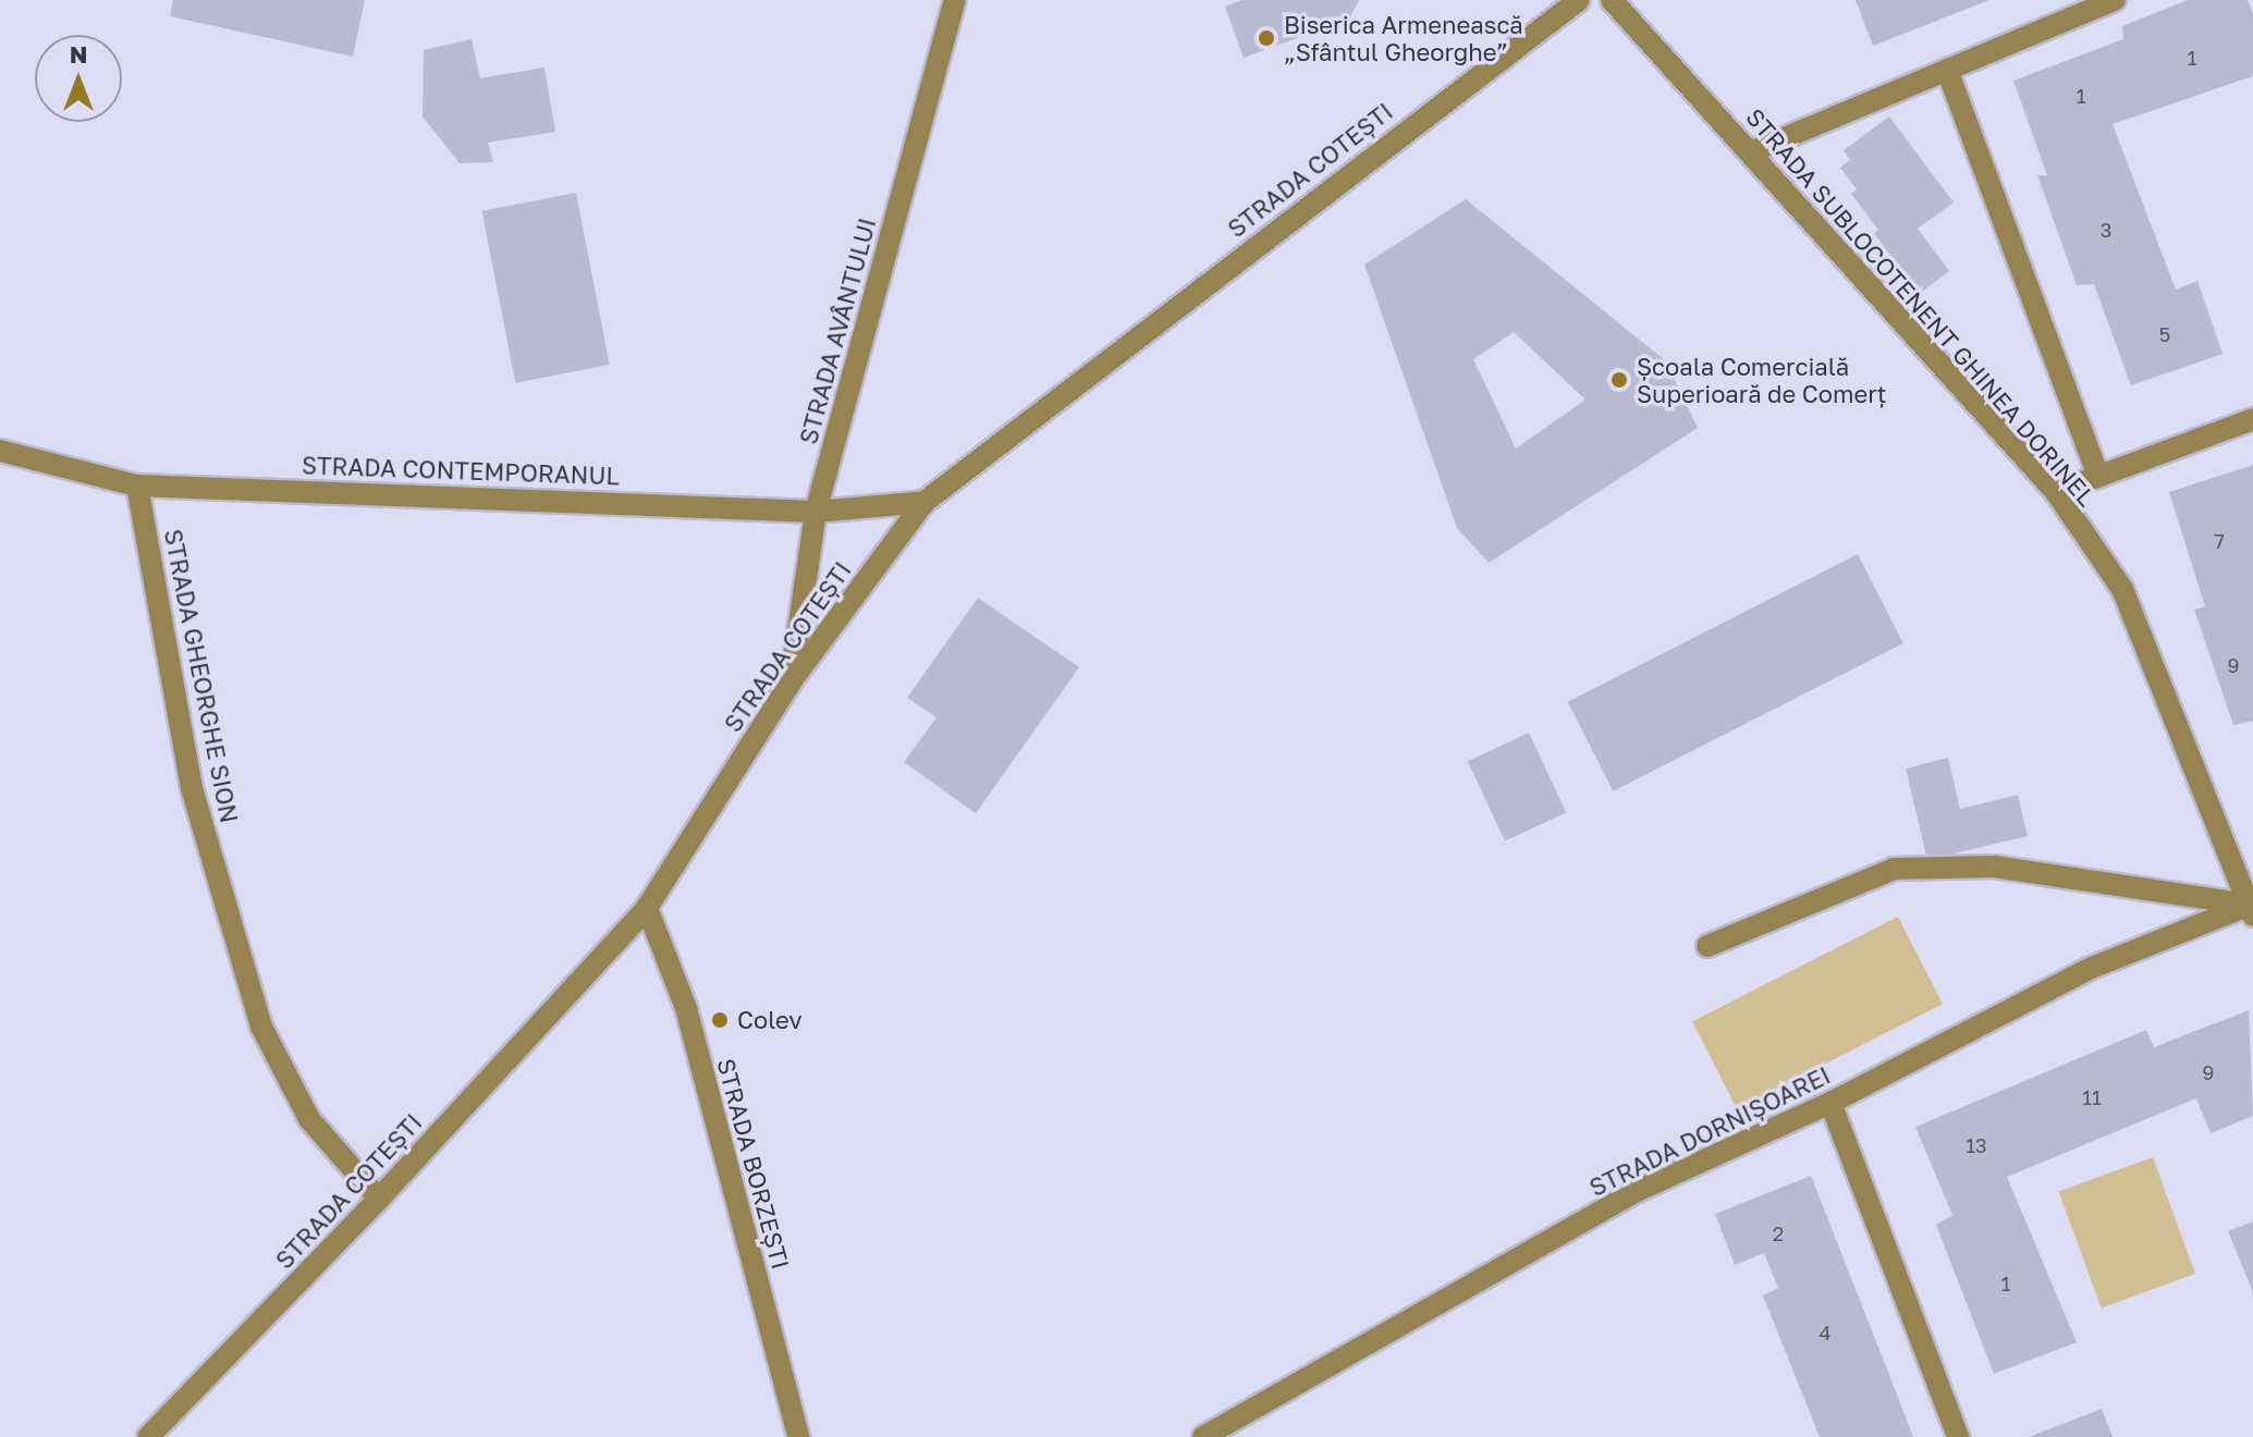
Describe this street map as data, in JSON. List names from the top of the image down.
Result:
{
  "streets": {
    "street": [
      "STRADA COTEȘTI",
      "STRADA SUBLOCOTENENT GHINEA DORINEL",
      "STRADA AVÂNTULUI",
      "STRADA CONTEMPORANUL",
      "STRADA GHEORGHE SION",
      "STRADA DORNIȘOAREI",
      "STRADA BORZEȘTI"
    ]
  },
  "crossings": [
    ["STRADA COTEȘTI", "STRADA AVÂNTULUI"],
    ["STRADA COTEȘTI", "STRADA CONTEMPORANUL"],
    ["STRADA COTEȘTI", "STRADA GHEORGHE SION"],
    ["STRADA COTEȘTI", "STRADA BORZEȘTI"],
    ["STRADA SUBLOCOTENENT GHINEA DORINEL", "STRADA DORNIȘOAREI"],
    ["STRADA AVÂNTULUI", "STRADA CONTEMPORANUL"],
    ["STRADA CONTEMPORANUL", "STRADA GHEORGHE SION"]
  ],
  "places": ["Biserica Armenească „Sfântul Gheorghe”", "Școala Comercială Superioară de Comerț", "Colev"],
  "house_numbers": [
    "1",
    "1",
    "3",
    "5",
    "7",
    "9",
    "9",
    "11",
    "13",
    "2",
    "1",
    "4"
  ],
  "north": "top"
}
